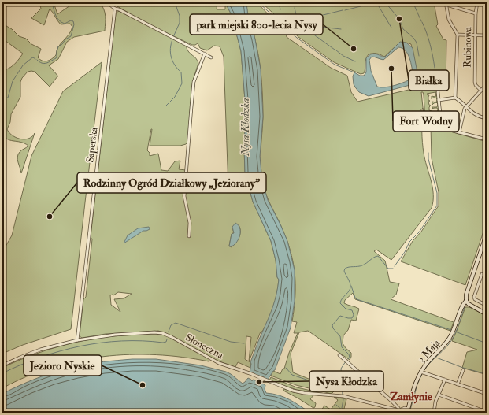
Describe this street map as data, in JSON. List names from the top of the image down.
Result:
{
  "streets": {
    "street": [
      "Rubinowa",
      "Saperska",
      "Słoneczna",
      "3 Maja"
    ]
  },
  "crossings": [
    ["Saperska", "Słoneczna"],
    ["Słoneczna", "3 Maja"]
  ],
  "districts": ["Zamłynie"],
  "water": ["Nysa Kłodzka"],
  "places": [
    "Białka",
    "park miejski 800-lecia Nysy",
    "Fort Wodny",
    "Rodzinny Ogród Działkowy „Jeziorany”",
    "Nysa Kłodzka",
    "Jezioro Nyskie"
  ]
}
